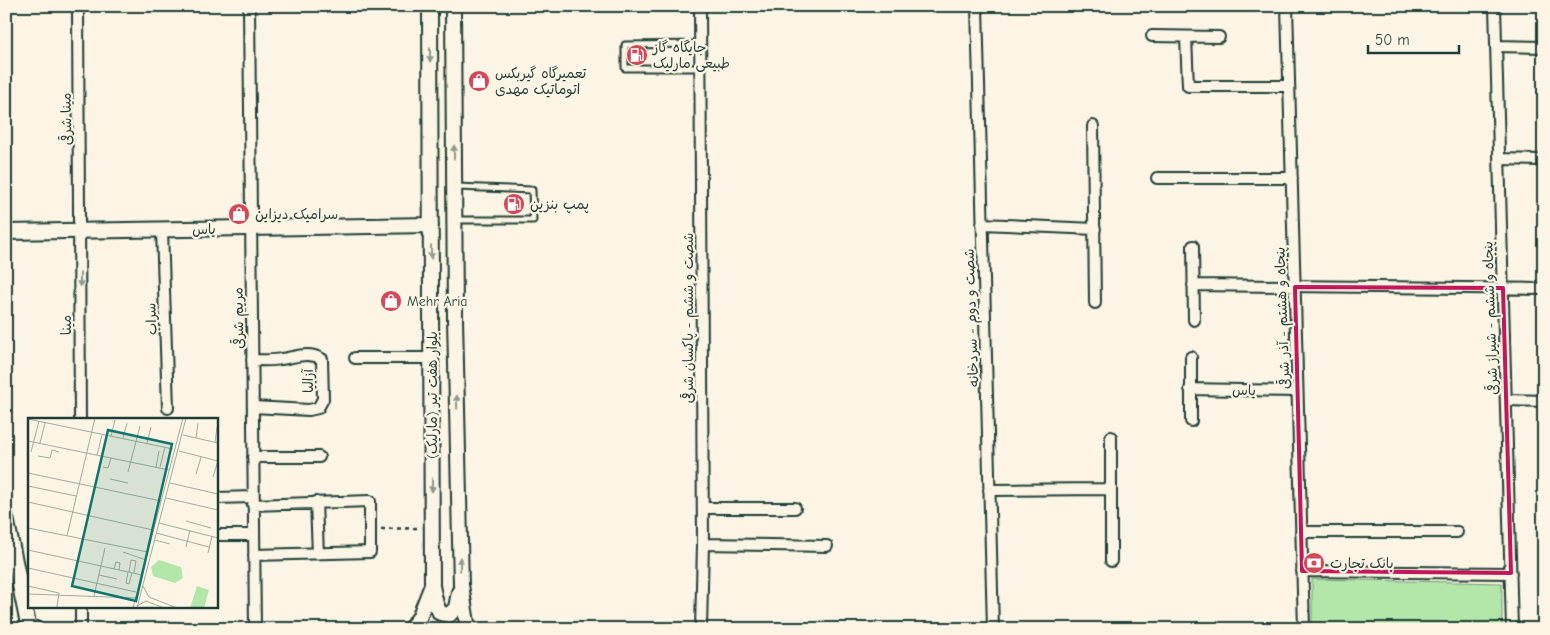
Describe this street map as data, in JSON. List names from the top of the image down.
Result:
{
  "streets": {
    "main road": ["یاس", "بلوار هفت تیر (مارلیک)"],
    "street": [
      "مینا شرقی",
      "مریم شرقی",
      "شصت و ششم - پاکسان شرقی",
      "شصت و دوم - سردخانه",
      "پنجاه و هشتم - آذر شرقی",
      "پنجاه و ششم - شیراز شرقی",
      "سراب",
      "مینا",
      "آزالیا"
    ]
  },
  "crossings": [
    ["مینا شرقی", "یاس"],
    ["مینا شرقی", "مینا"],
    ["یاس", "مریم شرقی"],
    ["یاس", "پنجاه و هشتم - آذر شرقی"],
    ["یاس", "سراب"],
    ["یاس", "مینا"],
    ["یاس", "بلوار هفت تیر (مارلیک)"],
    ["مریم شرقی", "آزالیا"]
  ],
  "one_way": ["مینا"],
  "places": {
    "fuel station": ["جایگاه گاز طبیعی مارلیک", "پمپ بنزین"],
    "shop": ["تعمیرگاه گیربکس اتوماتیک مهدی", "سرامیک دیزاین", "Mehr Aria"],
    "bank": ["بانک تجارت"]
  },
  "scale_bar": "50 m"
}
